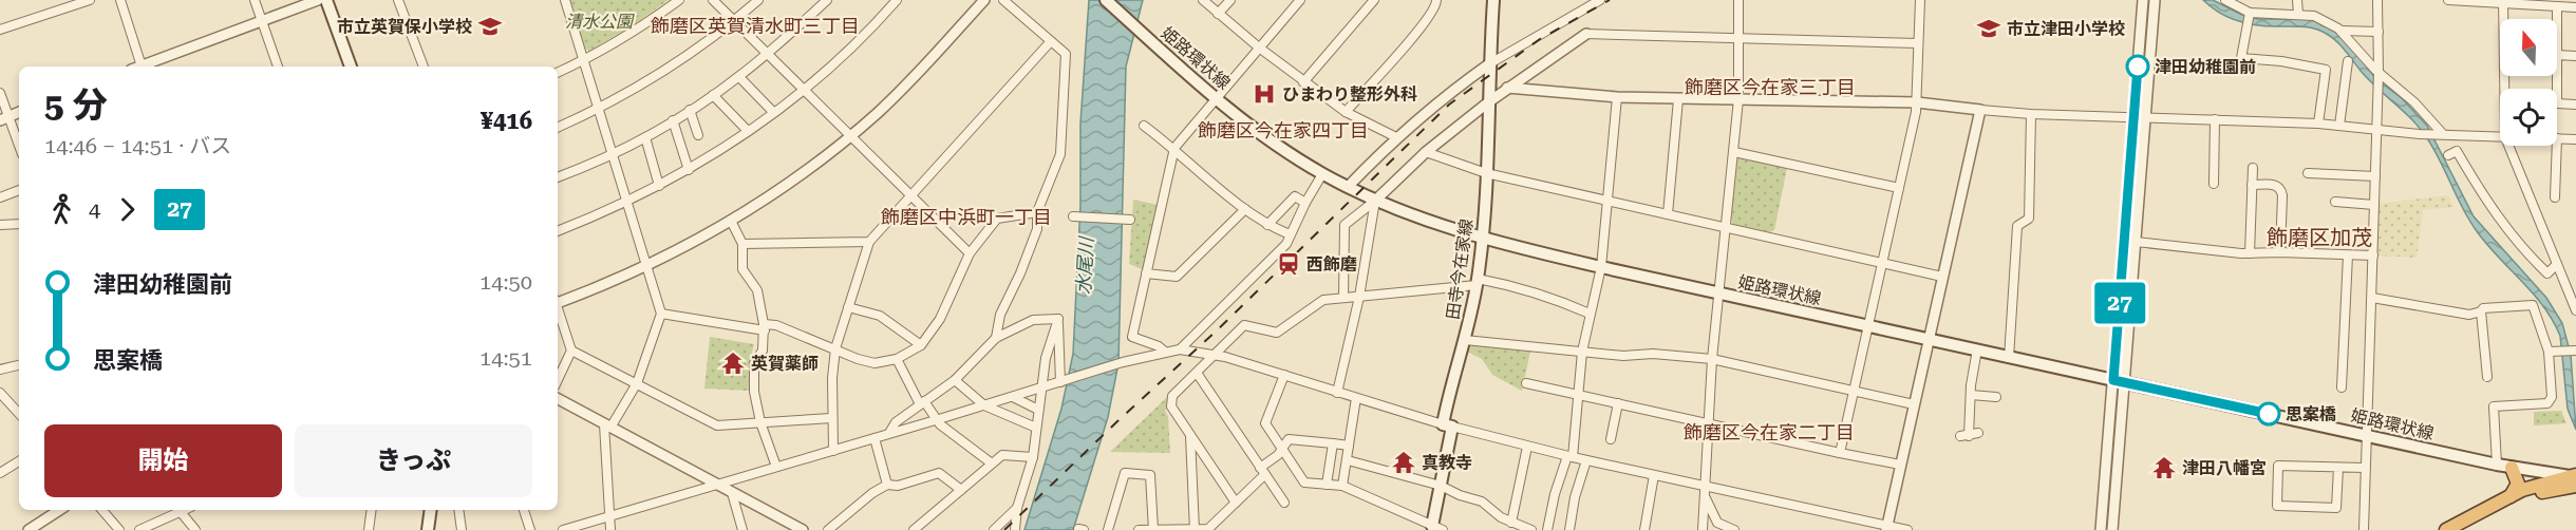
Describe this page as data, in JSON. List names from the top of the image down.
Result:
{
  "streets": {
    "main road": ["姫路環状線", "田寺今在家線"]
  },
  "crossings": [
    ["姫路環状線", "田寺今在家線"]
  ],
  "districts": [
    "飾磨区英賀清水町三丁目",
    "飾磨区今在家三丁目",
    "飾磨区今在家四丁目",
    "飾磨区中浜町一丁目",
    "飾磨区加茂",
    "飾磨区今在家二丁目"
  ],
  "water": ["水尾川"],
  "parks": ["清水公園"],
  "places": {
    "school or university": ["市立英賀保小学校", "市立津田小学校"],
    "other": ["津田幼稚園前", "思案橋"],
    "hospital": ["ひまわり整形外科"],
    "station": ["西飾磨"],
    "temple": ["英賀薬師", "真教寺", "津田八幡宮"]
  },
  "lines": ["bus line 27"],
  "north": "top",
  "page": {
    "on_map": "27",
    "heading": ["5 分", "14:46 – 14:51 · バス", "¥416"],
    "legs": ["4", "27"],
    "list": [
      {
        "name": "津田幼稚園前",
        "value": "14:50"
      },
      {
        "name": "思案橋",
        "value": "14:51"
      }
    ],
    "buttons": ["開始", "きっぷ"]
  }
}
